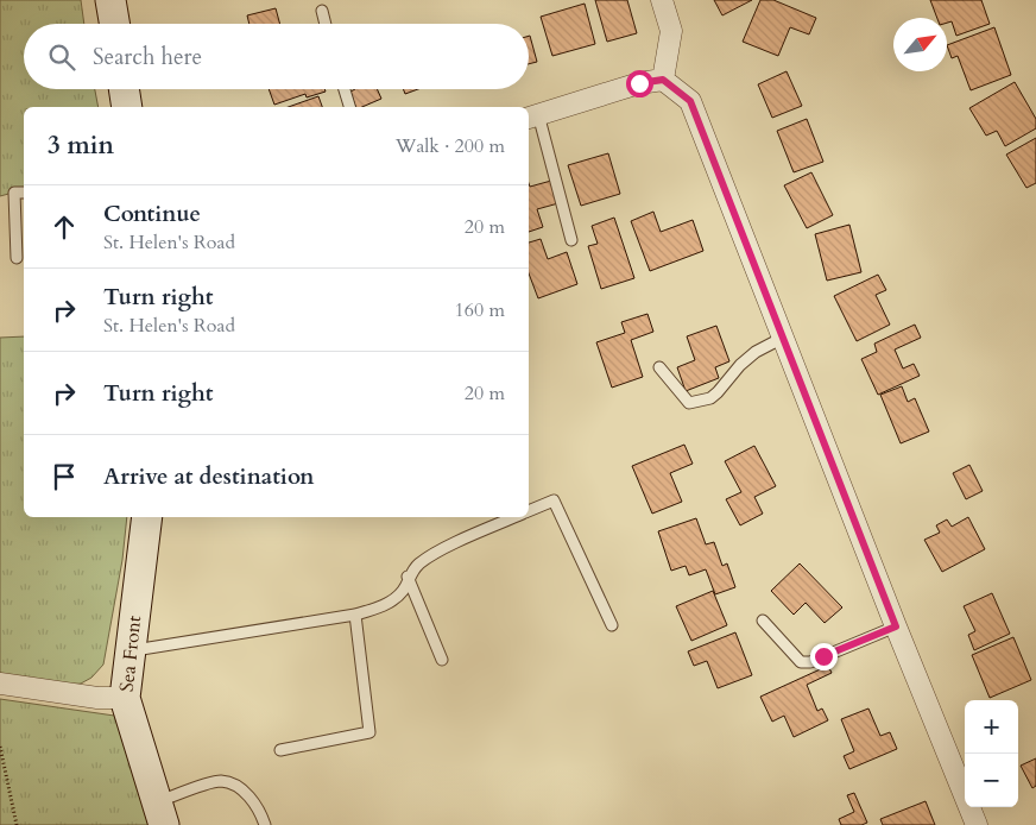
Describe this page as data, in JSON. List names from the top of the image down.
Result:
{
  "streets": {
    "street": ["Sea Front"]
  },
  "north": "top right",
  "page": {
    "search": "Search here",
    "heading": ["3 min", "Walk · 200 m"],
    "list": [
      ["Continue", "St. Helen's Road", "20 m"],
      ["Turn right", "St. Helen's Road", "160 m"],
      ["Turn right", "20 m"],
      "Arrive at destination"
    ],
    "map_buttons": ["+", "−"]
  }
}
